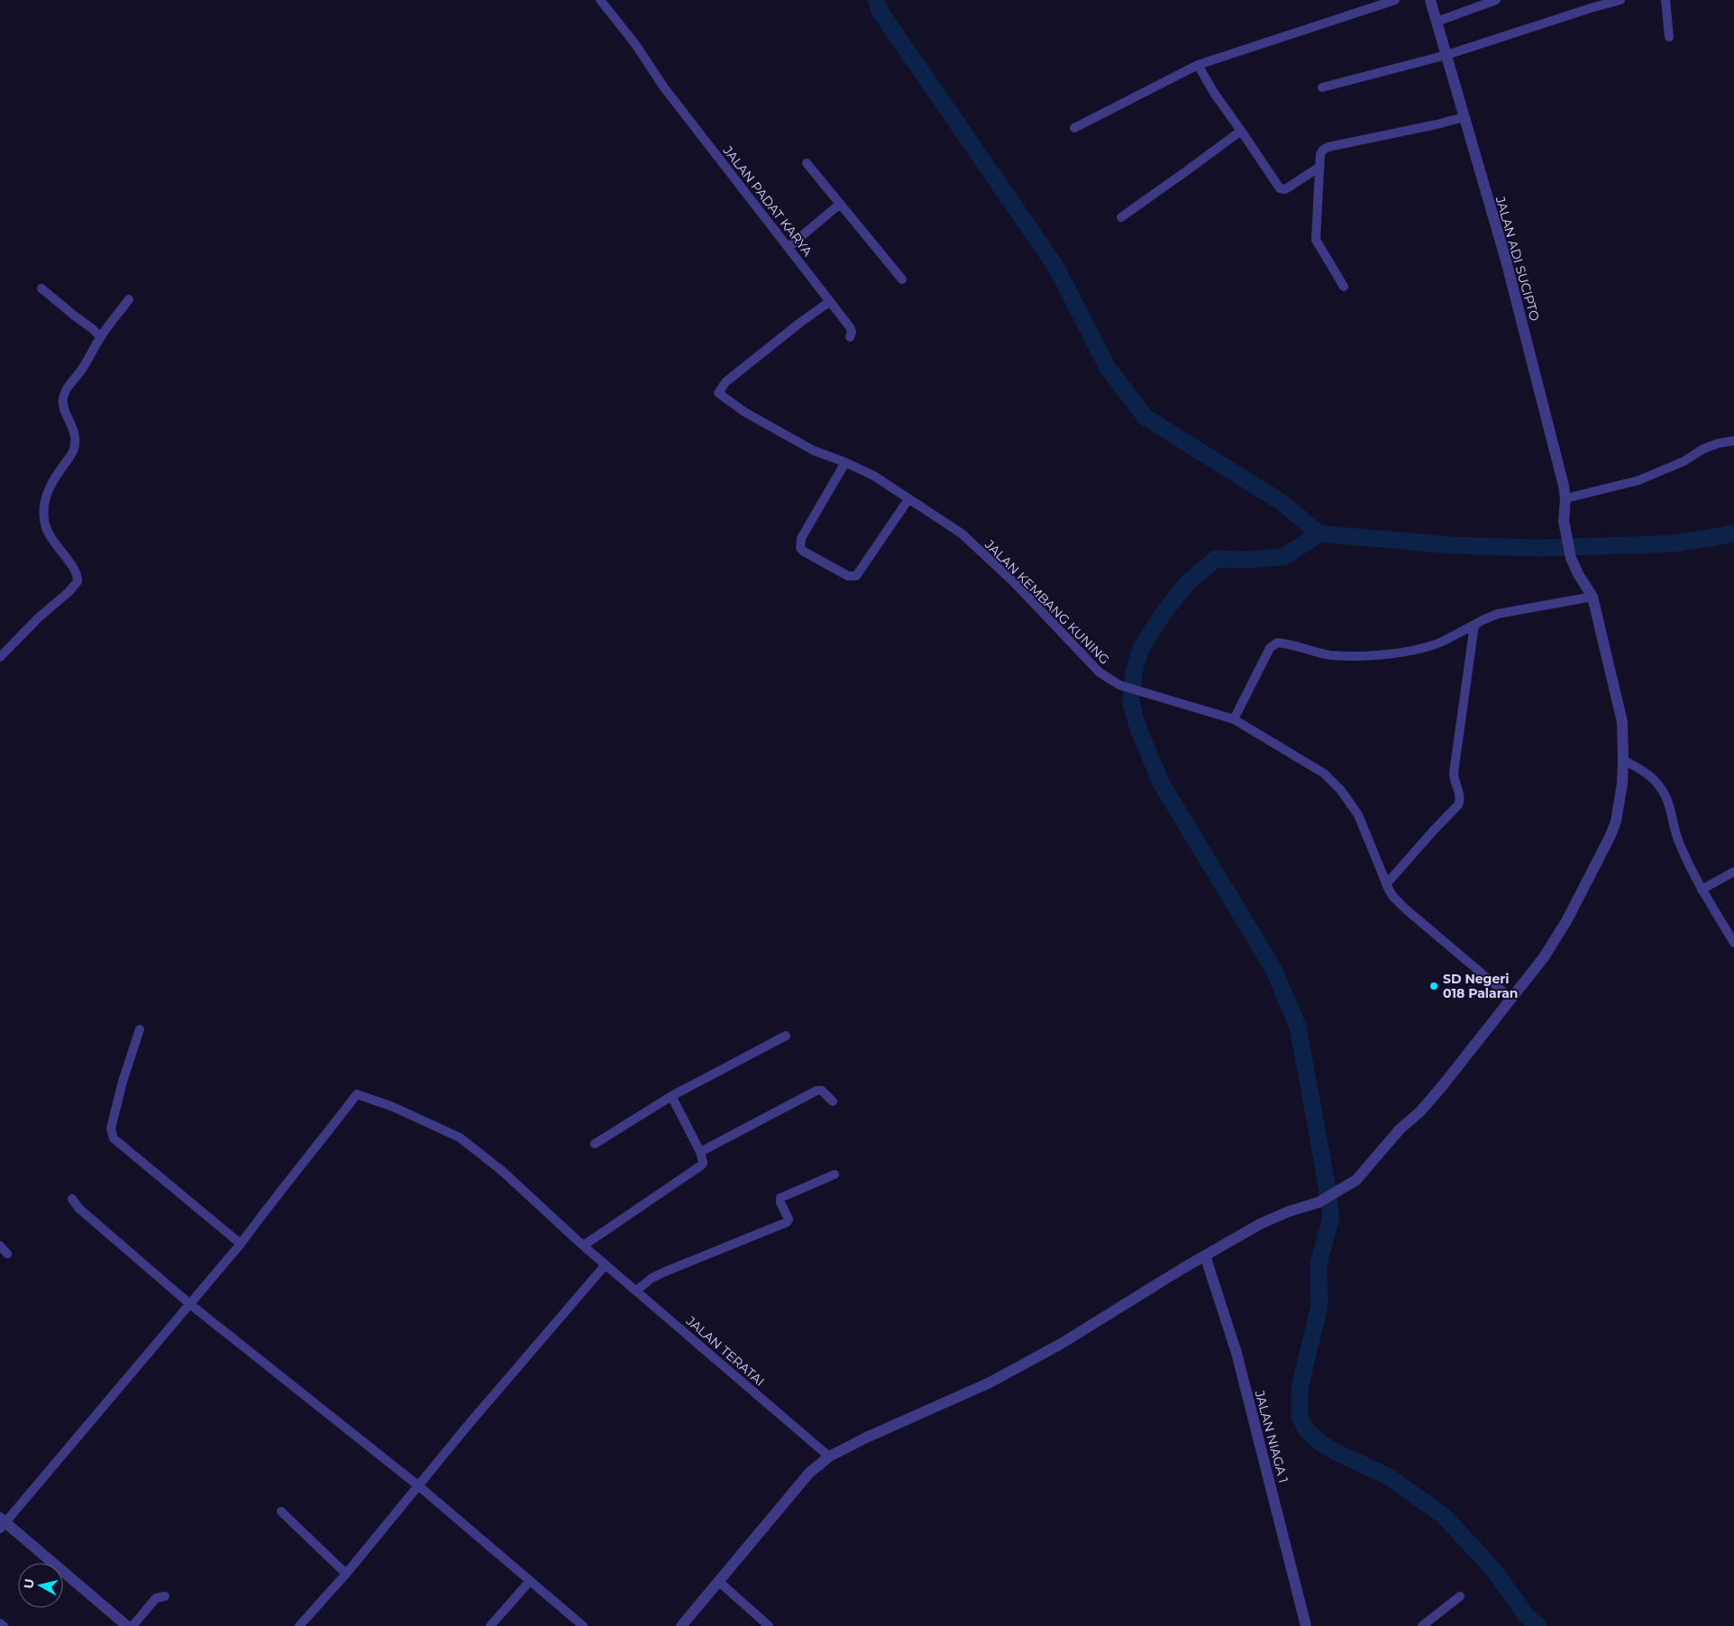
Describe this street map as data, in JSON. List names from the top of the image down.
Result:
{
  "streets": {
    "street": [
      "JALAN PADAT KARYA",
      "JALAN ADI SUCIPTO",
      "JALAN KEMBANG KUNING",
      "JALAN TERATAI",
      "JALAN NIAGA 1"
    ]
  },
  "crossings": [
    ["JALAN PADAT KARYA", "JALAN KEMBANG KUNING"]
  ],
  "places": ["SD Negeri 018 Palaran"],
  "north": "left"
}
